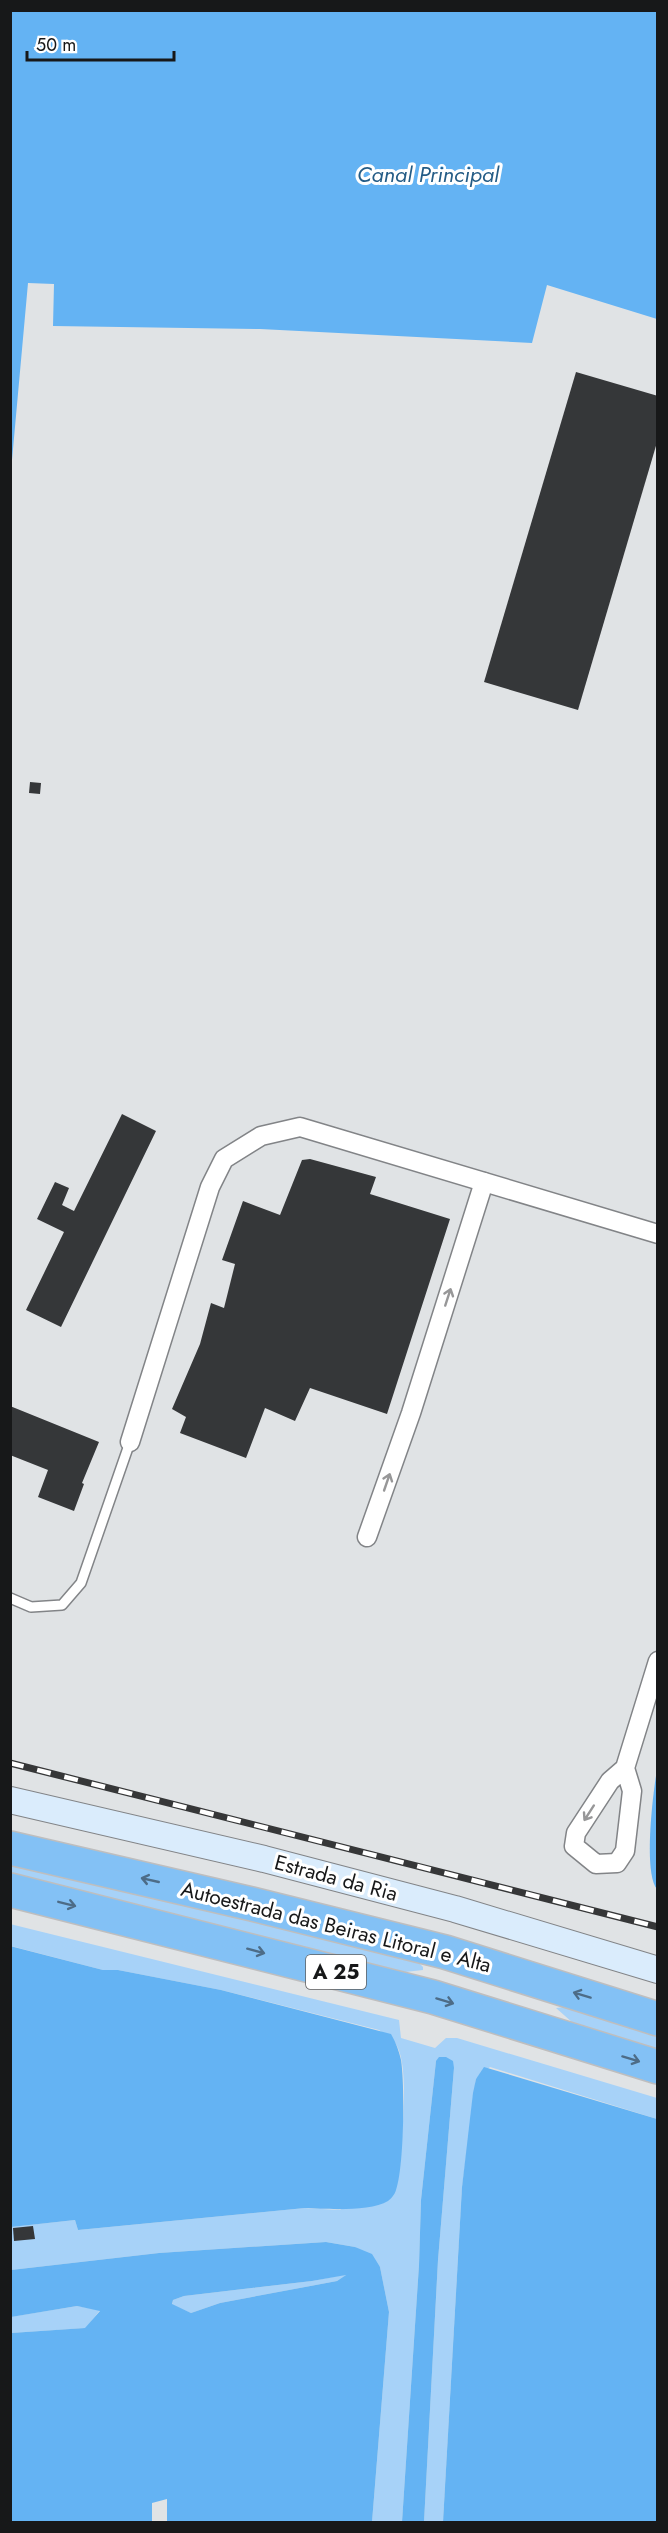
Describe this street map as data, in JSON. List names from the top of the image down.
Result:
{
  "streets": {
    "highway": ["Autoestrada das Beiras Litoral e Alta", "A 25"],
    "street": ["Estrada da Ria"]
  },
  "water": ["Canal Principal"],
  "scale_bar": "50 m"
}
